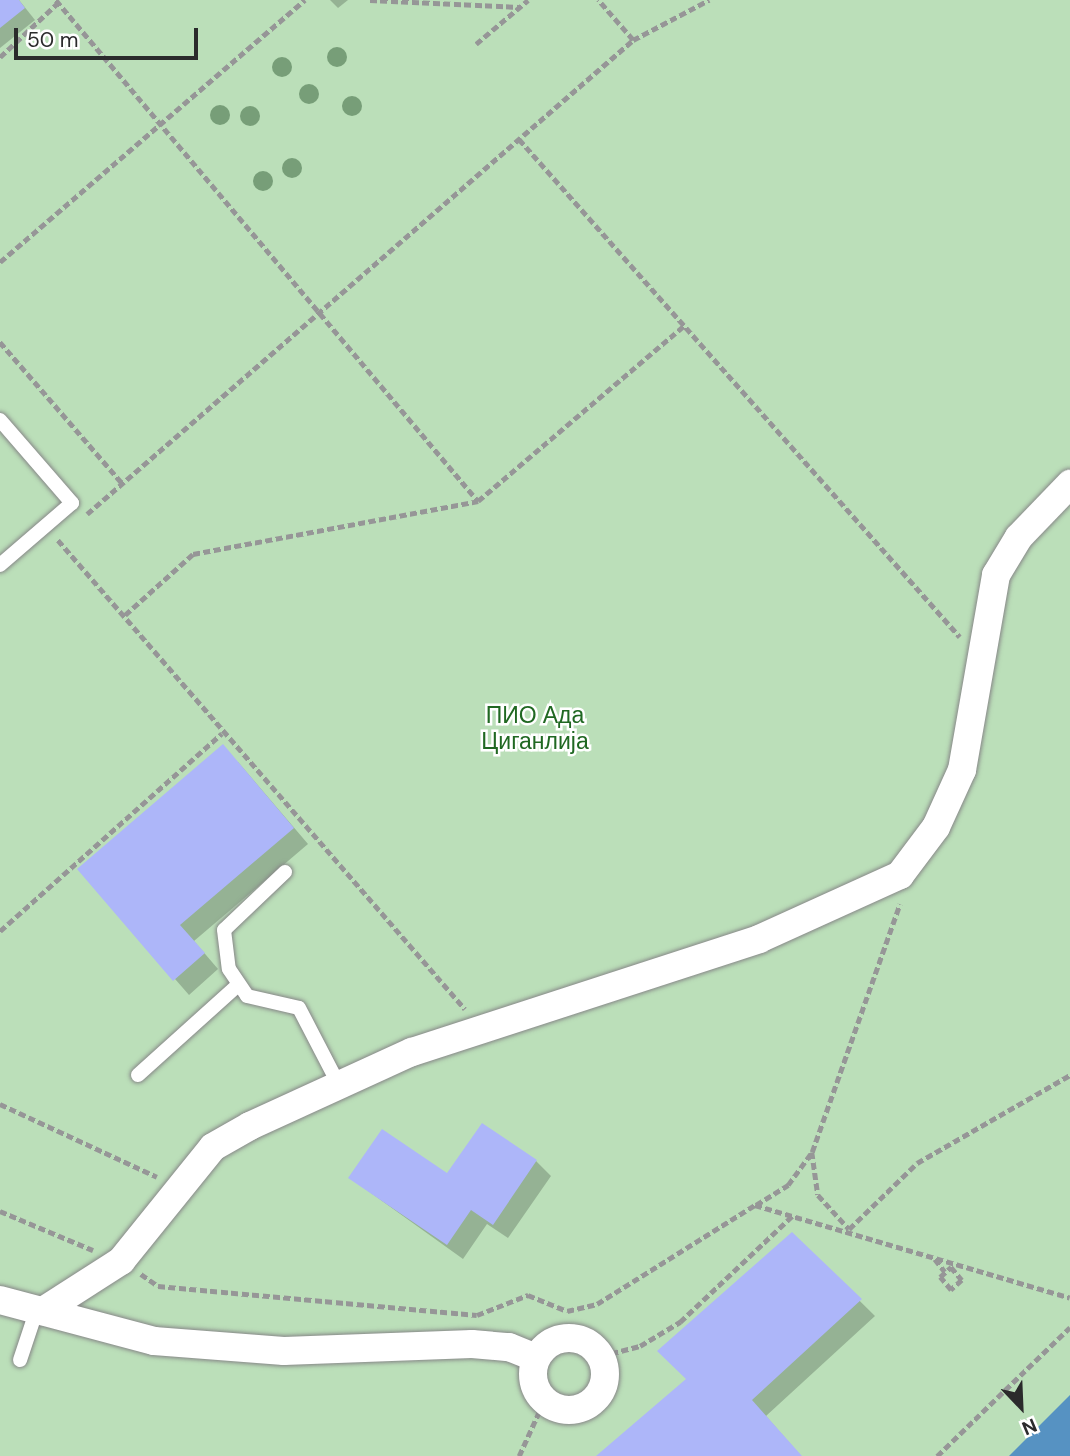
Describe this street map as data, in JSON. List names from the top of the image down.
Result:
{
  "parks": ["ПИО Ада Циганлија"],
  "scale_bar": "50 m",
  "north": "bottom right"
}
